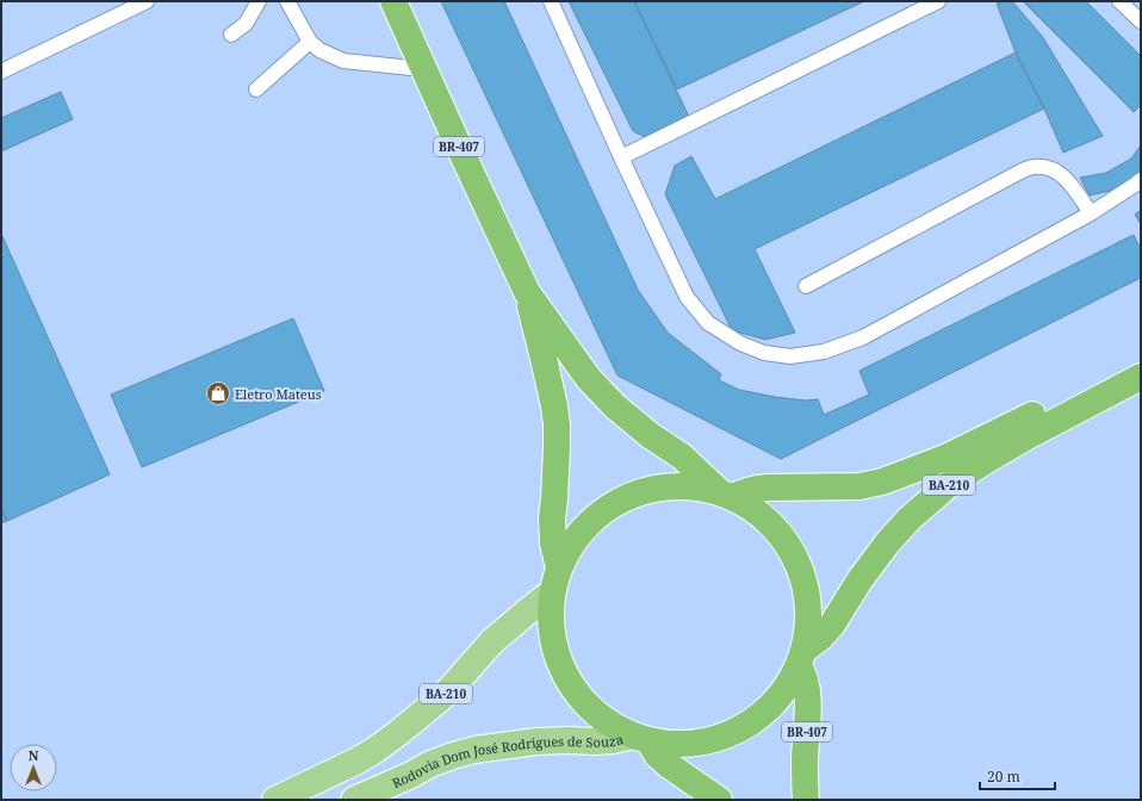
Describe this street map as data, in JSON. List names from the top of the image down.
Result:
{
  "streets": {
    "highway": ["BR-407", "BA-210"],
    "main road": ["Rodovia Dom José Rodrigues de Souza"]
  },
  "crossings": [
    ["BR-407", "BA-210"],
    ["BA-210", "Rodovia Dom José Rodrigues de Souza"]
  ],
  "places": {
    "shop": ["Eletro Mateus"]
  },
  "scale_bar": "20 m",
  "north": "top"
}
